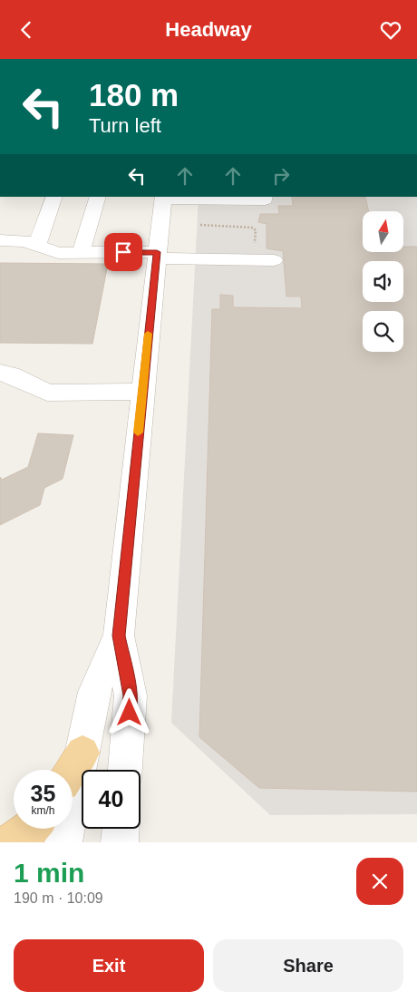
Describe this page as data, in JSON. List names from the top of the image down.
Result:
{
  "north": "top",
  "page": {
    "header": "Headway",
    "turn": ["180 m", "Turn left"],
    "speed": "35 km/h",
    "limit": "40",
    "heading": ["1 min", "190 m · 10:09"],
    "buttons": ["Exit", "Share"]
  }
}
